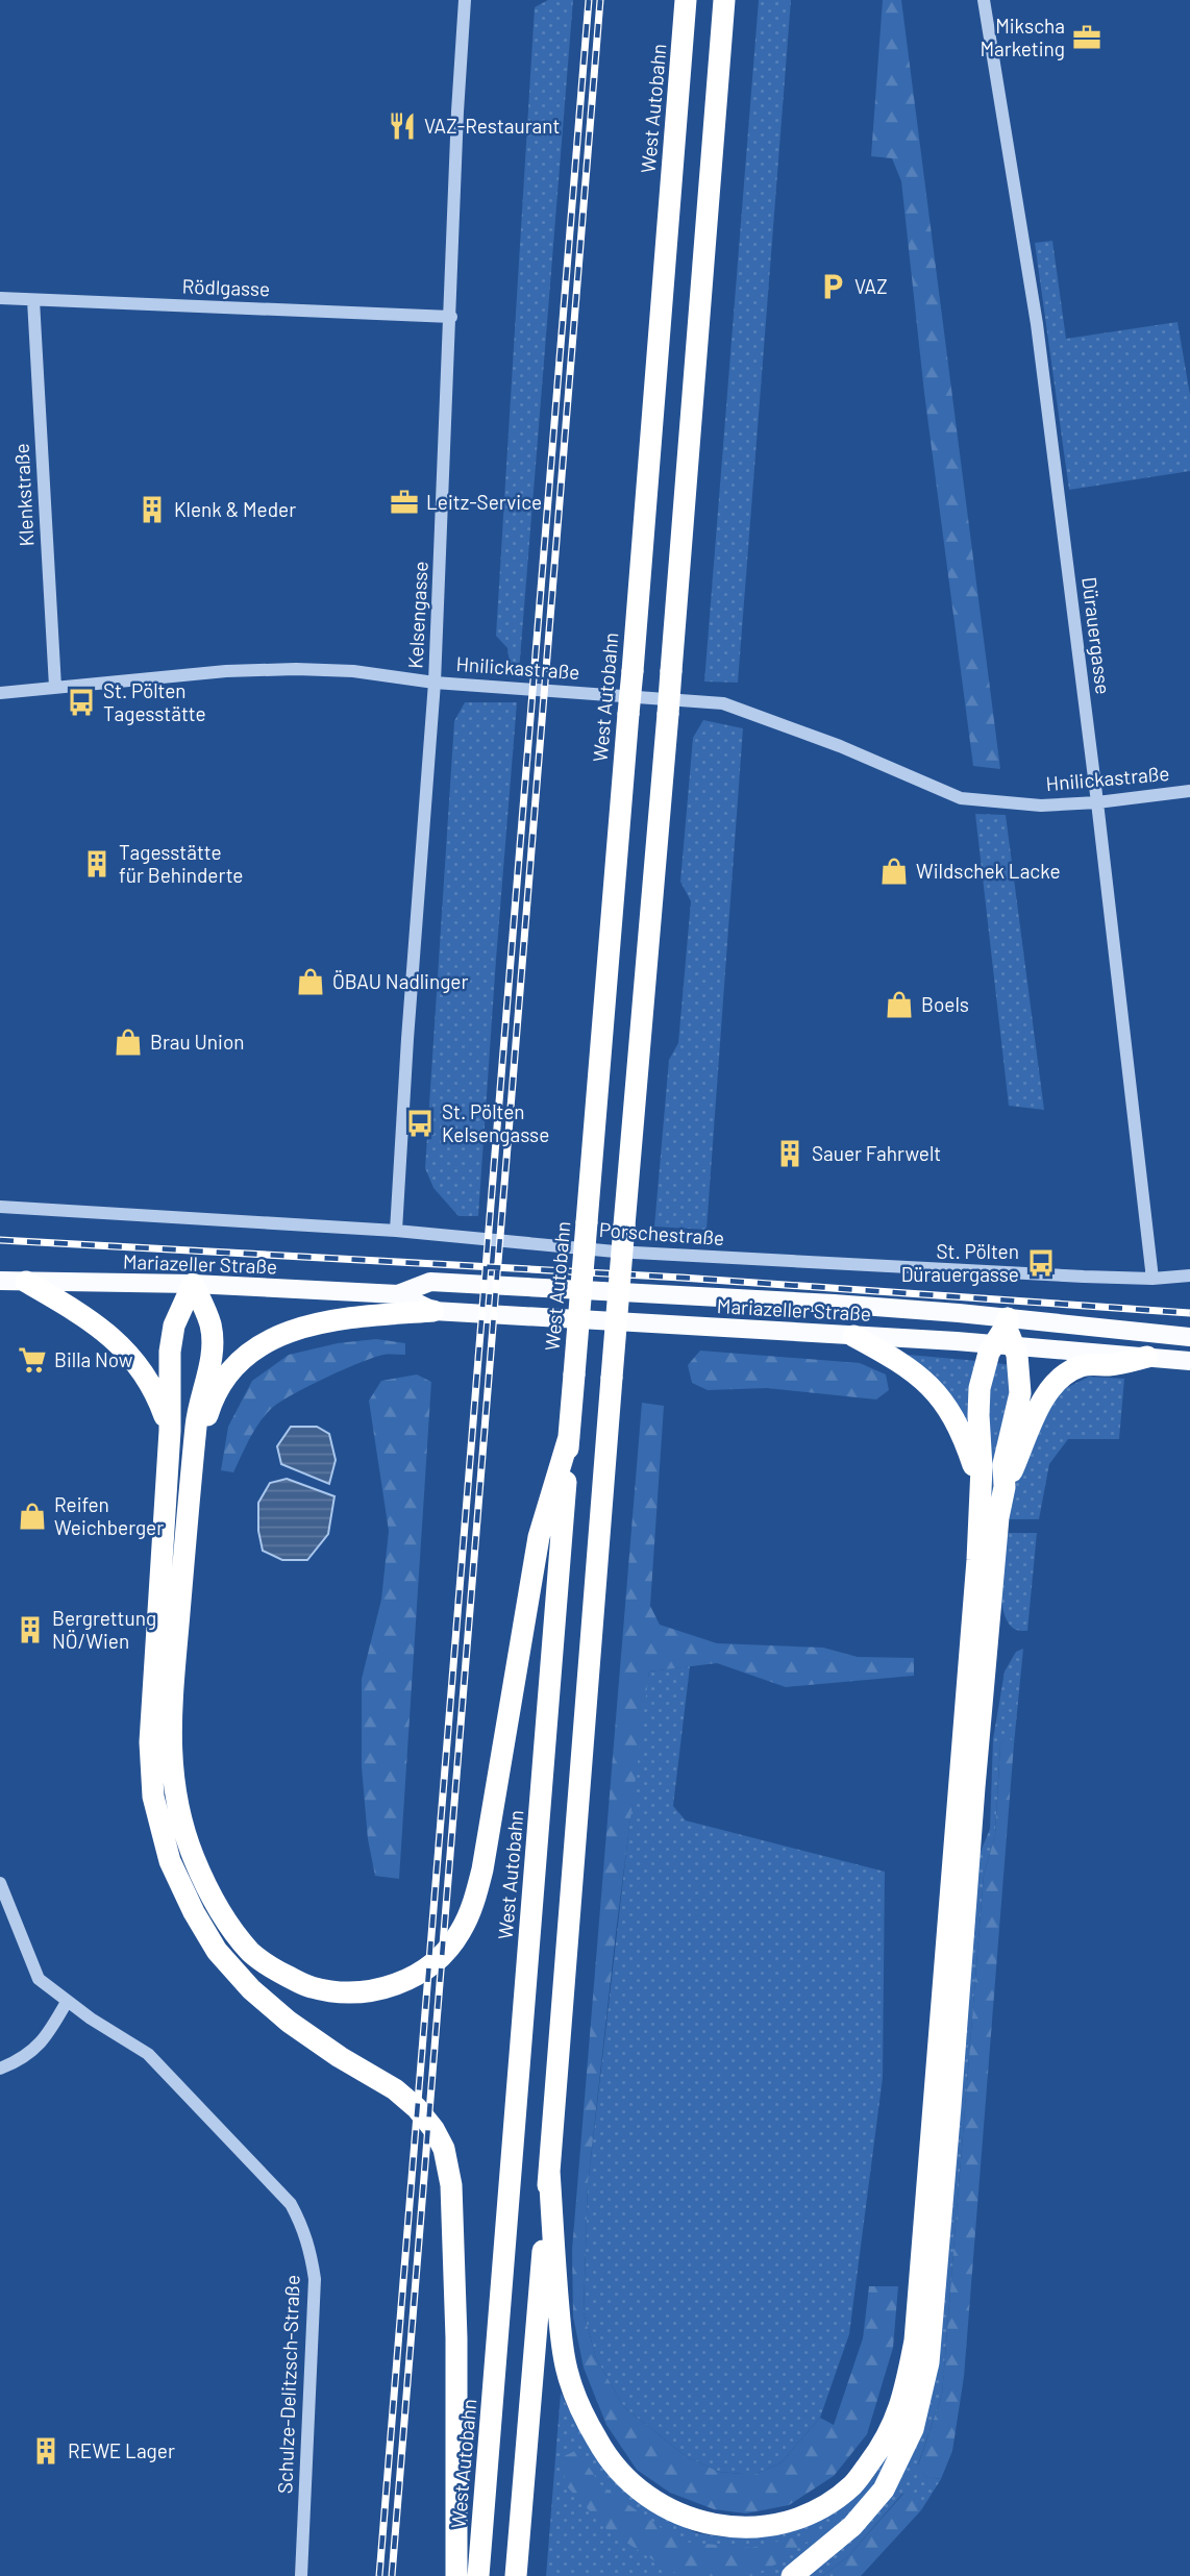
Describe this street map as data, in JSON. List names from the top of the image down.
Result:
{
  "streets": {
    "highway": ["West Autobahn"],
    "main road": ["Mariazeller Straße"],
    "street": [
      "Rödlgasse",
      "Klenkstraße",
      "Kelsengasse",
      "Dürauergasse",
      "Hnilickastraße",
      "Porschestraße",
      "Schulze-Delitzsch-Straße"
    ]
  },
  "crossings": [
    ["Rödlgasse", "Klenkstraße"],
    ["Rödlgasse", "Kelsengasse"],
    ["Klenkstraße", "Hnilickastraße"],
    ["Kelsengasse", "Hnilickastraße"],
    ["Kelsengasse", "Porschestraße"],
    ["Dürauergasse", "Hnilickastraße"],
    ["Dürauergasse", "Porschestraße"]
  ],
  "places": {
    "office": ["Mikscha Marketing", "Leitz-Service"],
    "restaurant": ["VAZ-Restaurant"],
    "parking": ["VAZ"],
    "building": [
      "Klenk & Meder",
      "Tagesstätte für Behinderte",
      "Sauer Fahrwelt",
      "Bergrettung NÖ/Wien",
      "REWE Lager"
    ],
    "bus stop": ["St. Pölten Tagesstätte", "St. Pölten Kelsengasse", "St. Pölten Dürauergasse"],
    "shop": [
      "Wildschek Lacke",
      "ÖBAU Nadlinger",
      "Boels",
      "Brau Union",
      "Reifen Weichberger"
    ],
    "supermarket": ["Billa Now"]
  }
}
